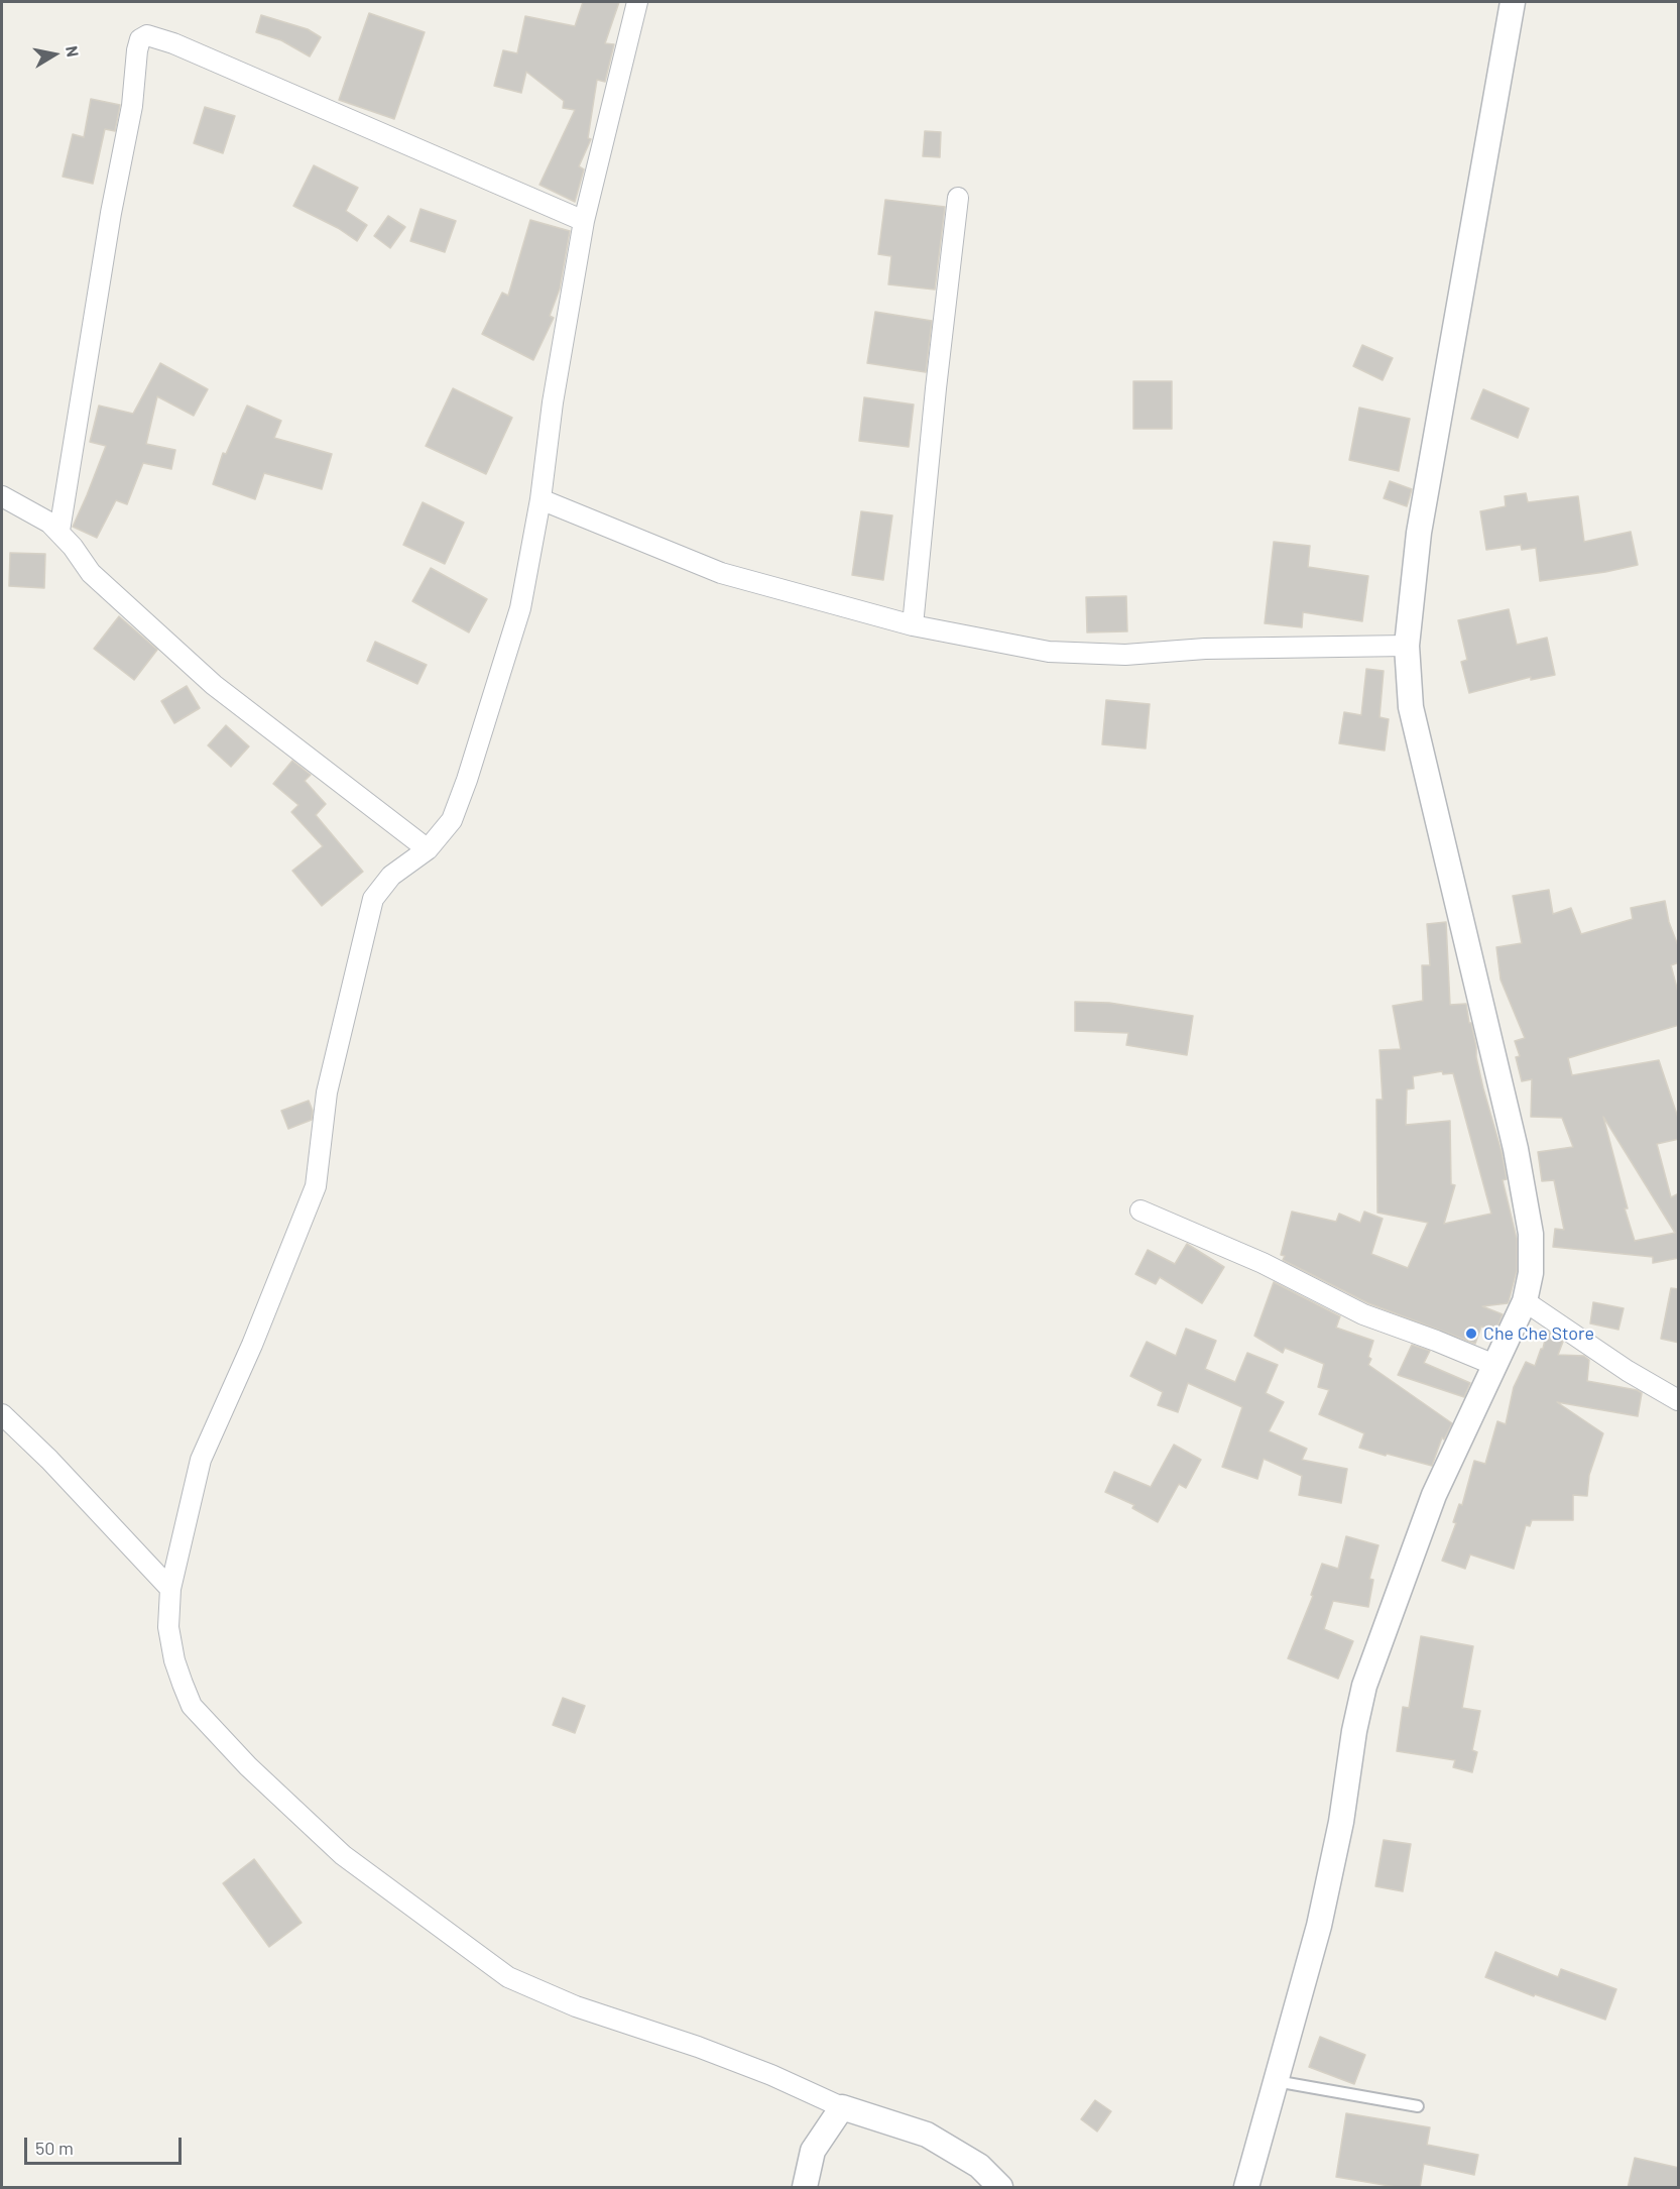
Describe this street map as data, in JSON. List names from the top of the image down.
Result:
{
  "places": ["Che Che Store"],
  "scale_bar": "50 m",
  "north": "right"
}
